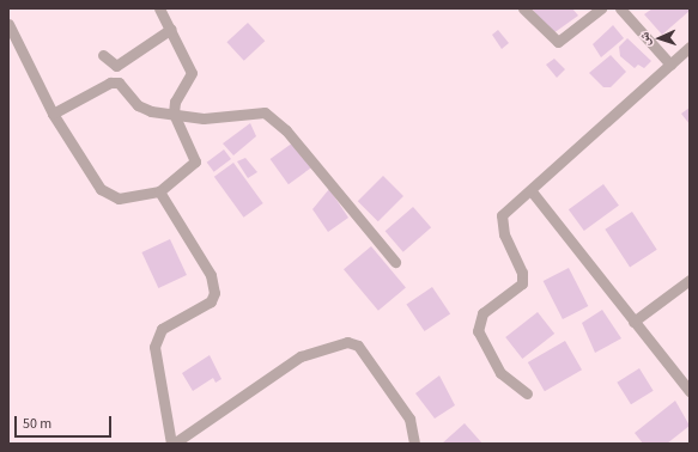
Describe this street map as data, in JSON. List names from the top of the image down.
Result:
{
  "scale_bar": "50 m",
  "north": "left"
}
